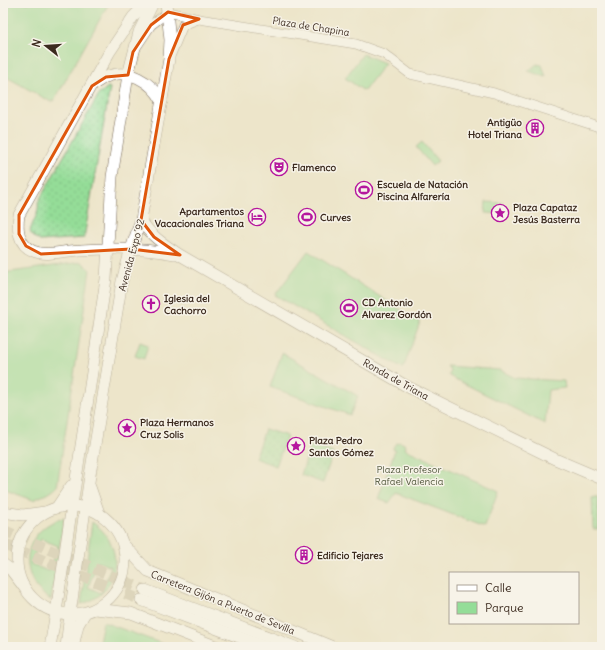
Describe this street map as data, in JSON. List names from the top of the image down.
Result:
{
  "streets": {
    "main road": [
      "Plaza de Chapina",
      "Avenida Expo´92",
      "Ronda de Triana",
      "Carretera Gijón a Puerto de Sevilla"
    ]
  },
  "crossings": [
    ["Plaza de Chapina", "Avenida Expo´92"]
  ],
  "parks": ["Plaza Profesor Rafael Valencia"],
  "places": {
    "building": ["Antigüo Hotel Triana", "Edificio Tejares"],
    "theatre": ["Flamenco"],
    "sports": ["Escuela de Natación Piscina Alfarería", "Curves", "CD Antonio Alvarez Gordón"],
    "place": ["Plaza Capataz Jesús Basterra", "Plaza Hermanos Cruz Solis", "Plaza Pedro Santos Gómez"],
    "hotel": ["Apartamentos Vacacionales Triana"],
    "church": ["Iglesia del Cachorro"]
  },
  "legend": ["Calle", "Parque"],
  "north": "left"
}
